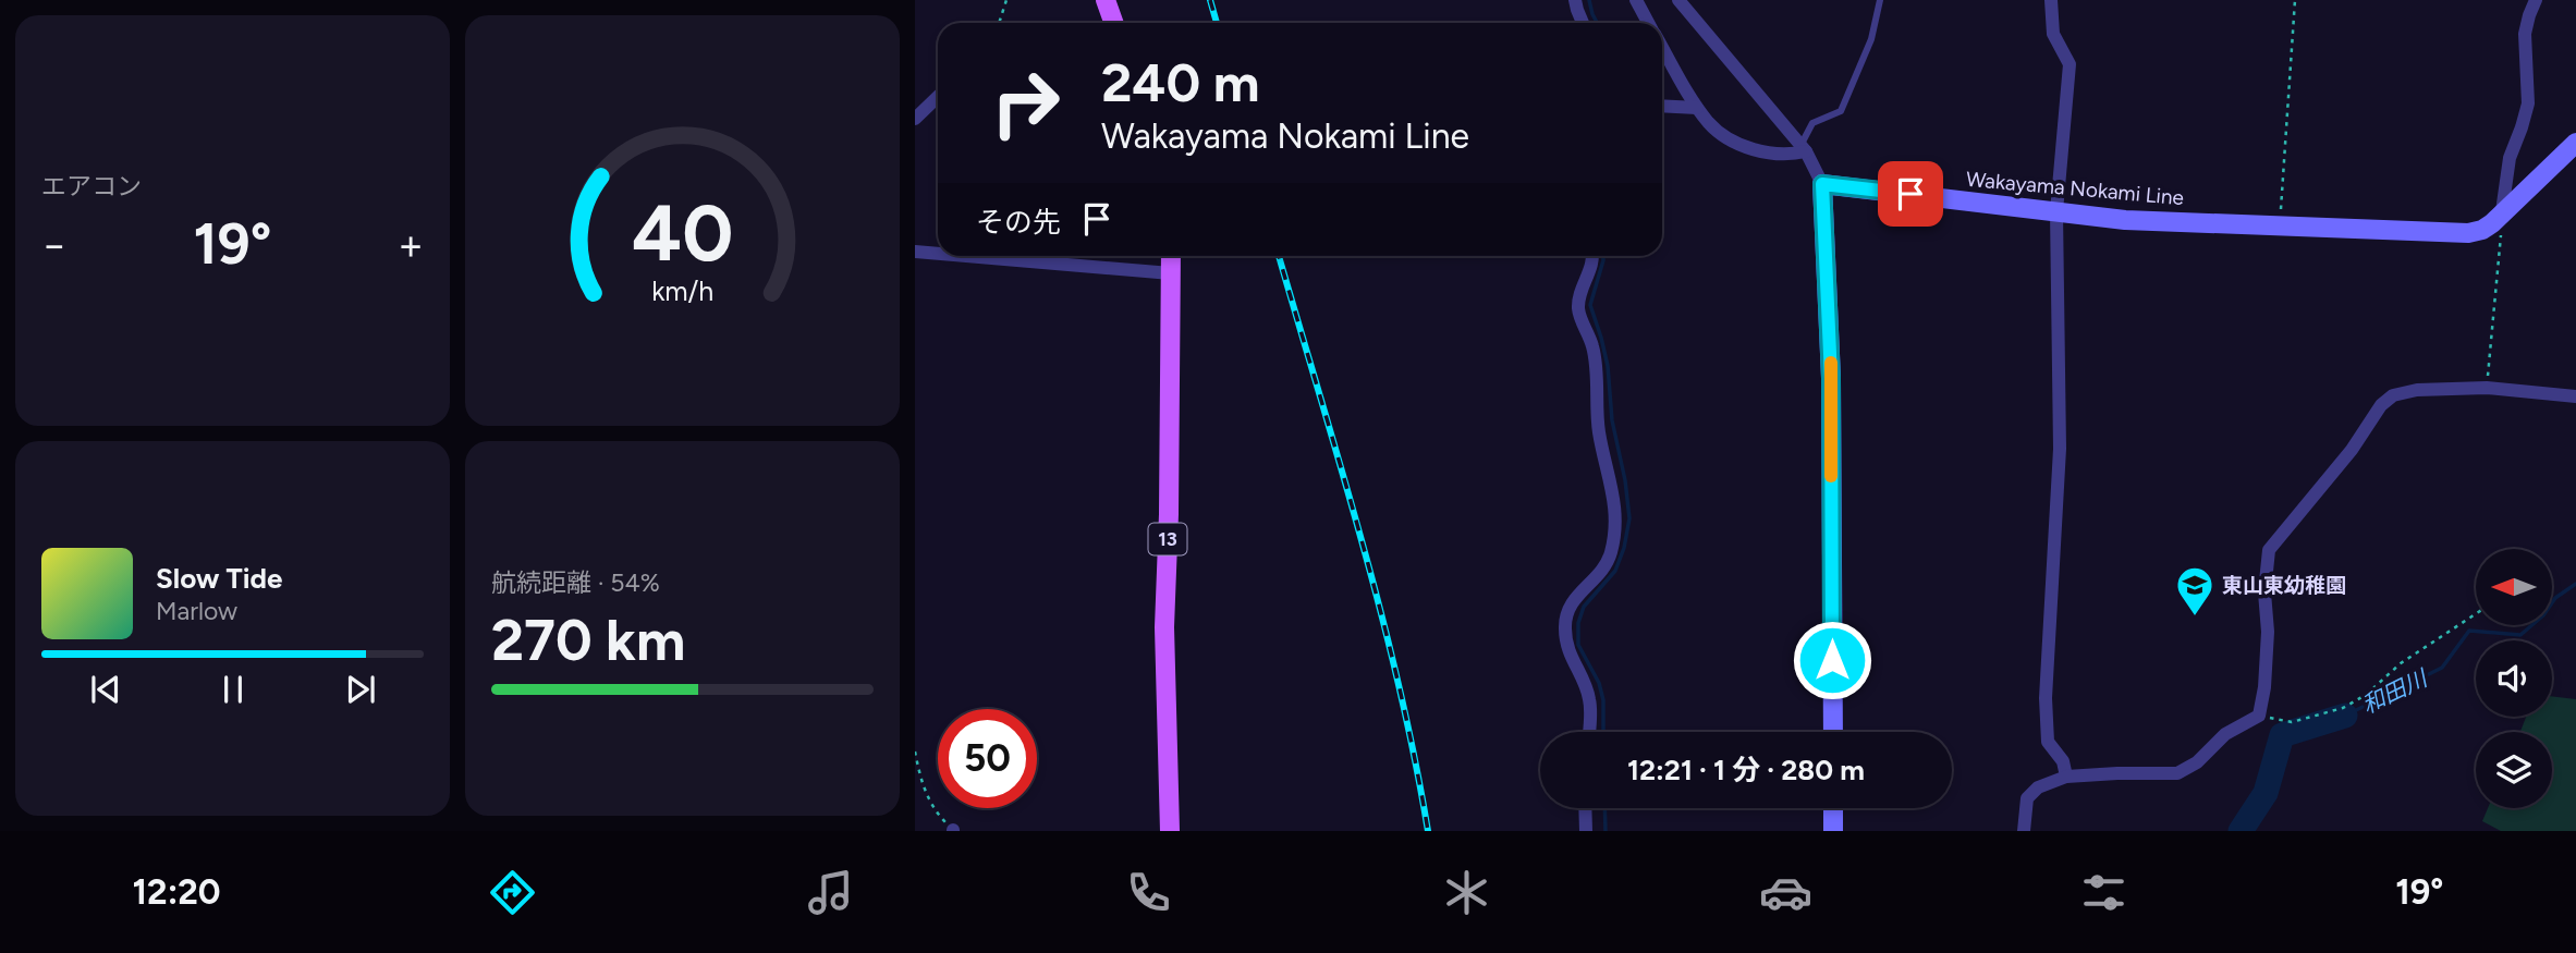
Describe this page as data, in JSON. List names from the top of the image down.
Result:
{
  "streets": {
    "main road": ["Wakayama Nokami Line", "13"]
  },
  "water": ["和田川"],
  "places": {
    "school or university": ["東山東幼稚園"]
  },
  "north": "left",
  "page": {
    "tile": [
      "エアコン",
      ["航続距離 · 54%", "270 km"]
    ],
    "turn": ["240 m", "Wakayama Nokami Line"],
    "then": "その先",
    "heat": ["−", "19°", "+"],
    "song": ["Slow Tide", "Marlow"],
    "limit": "50",
    "trip": "12:21 · 1 分 · 280 m",
    "tabs": ["12:20", "19°"],
    "gauge": ["40", "km/h"]
  }
}
